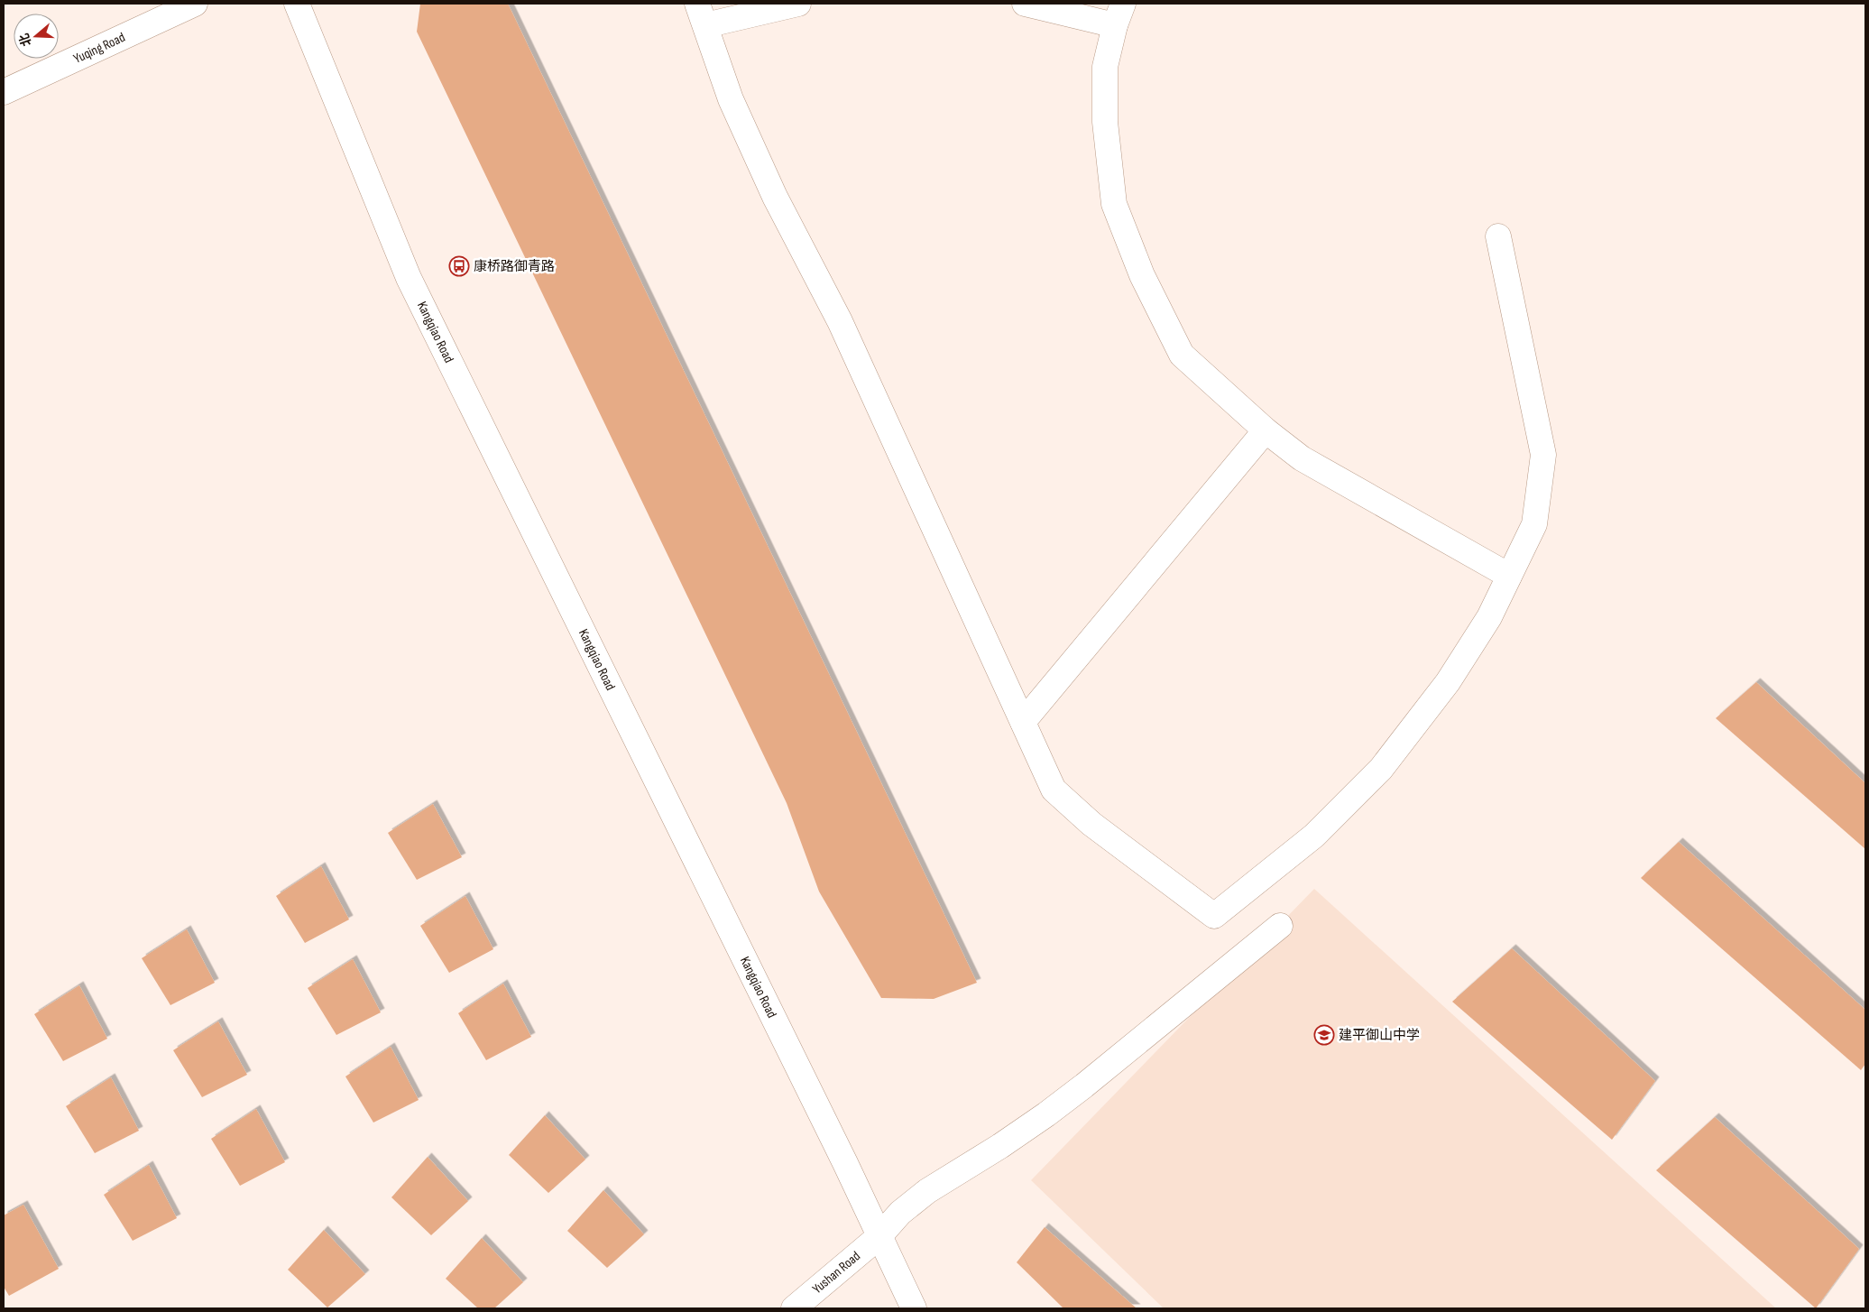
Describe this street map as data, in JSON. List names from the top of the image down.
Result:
{
  "streets": {
    "main road": ["Yuqing Road", "Kangqiao Road", "Yushan Road"]
  },
  "crossings": [
    ["Kangqiao Road", "Yushan Road"]
  ],
  "places": {
    "bus stop": ["康桥路御青路"],
    "school or university": ["建平御山中学"]
  },
  "north": "left"
}
